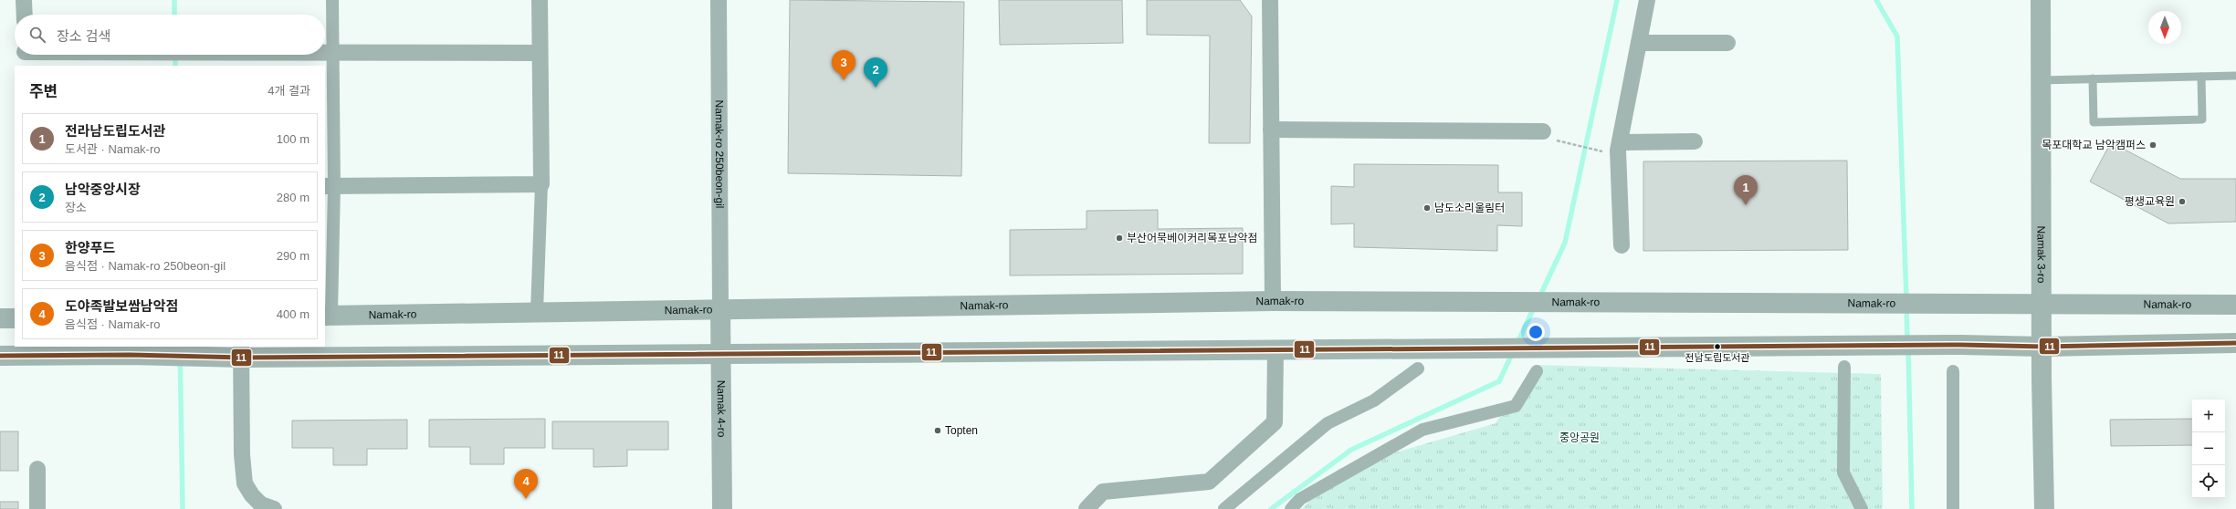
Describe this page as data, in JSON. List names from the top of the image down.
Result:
{
  "streets": {
    "street": [
      "Namak-ro 250beon-gil",
      "Namak 3-ro",
      "Namak-ro",
      "Namak 4-ro"
    ]
  },
  "crossings": [
    ["Namak-ro 250beon-gil", "Namak-ro"],
    ["Namak-ro 250beon-gil", "Namak 4-ro"],
    ["Namak 3-ro", "Namak-ro"],
    ["Namak-ro", "Namak 4-ro"]
  ],
  "parks": ["중앙공원"],
  "places": [
    "목포대학교 남악캠퍼스",
    "평생교육원",
    "남도소리울림터",
    "부산어묵베이커리목포남악점",
    "전남도립도서관",
    "Topten"
  ],
  "lines": ["transit line 11"],
  "north": "bottom",
  "page": {
    "search": "장소 검색",
    "pins": [
      "3",
      "2",
      "1",
      "4"
    ],
    "heading": ["주변", "4개 결과"],
    "list": [
      {
        "mark": "1",
        "name": "전라남도립도서관",
        "note": "도서관 · Namak-ro",
        "value": "100 m"
      },
      {
        "mark": "2",
        "name": "남악중앙시장",
        "note": "장소",
        "value": "280 m"
      },
      {
        "mark": "3",
        "name": "한양푸드",
        "note": "음식점 · Namak-ro 250beon-gil",
        "value": "290 m"
      },
      {
        "mark": "4",
        "name": "도야족발보쌈남악점",
        "note": "음식점 · Namak-ro",
        "value": "400 m"
      }
    ],
    "map_buttons": ["+", "−"]
  }
}
